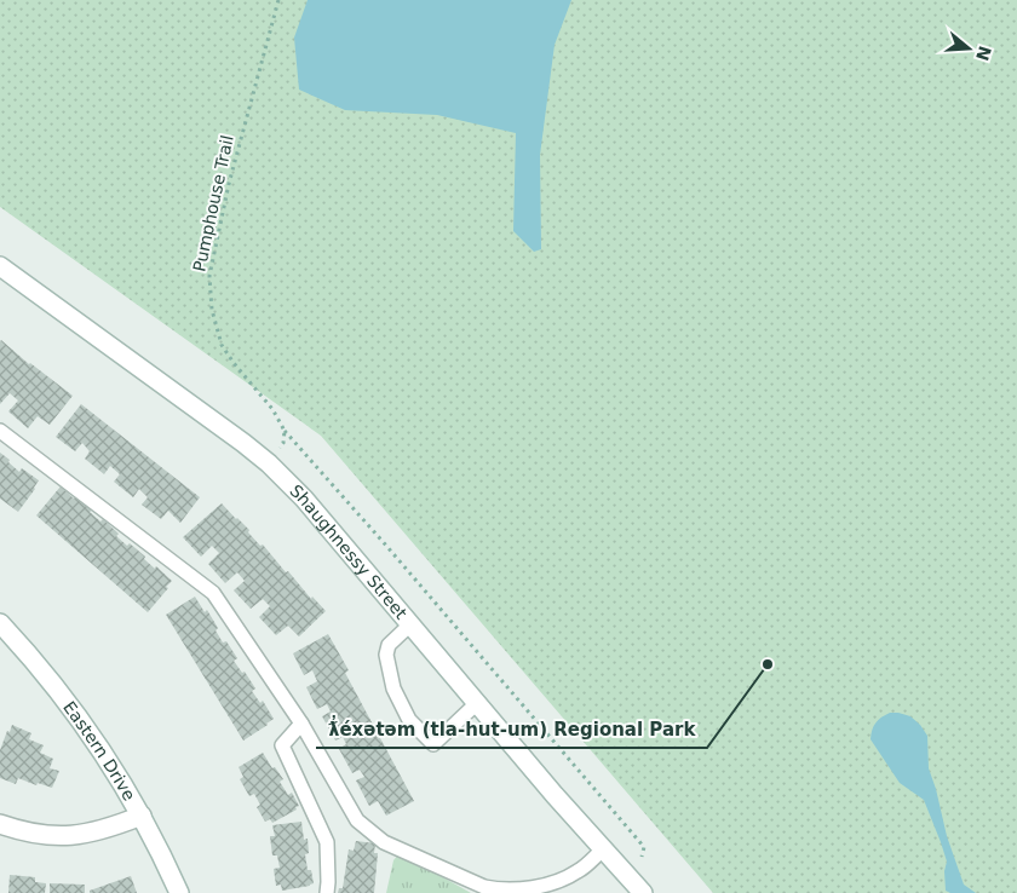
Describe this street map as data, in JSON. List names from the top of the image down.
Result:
{
  "streets": {
    "main road": ["Shaughnessy Street", "Eastern Drive"],
    "path": ["Pumphouse Trail"]
  },
  "places": ["ƛ̓éxətəm (tla-hut-um) Regional Park"],
  "north": "right"
}
